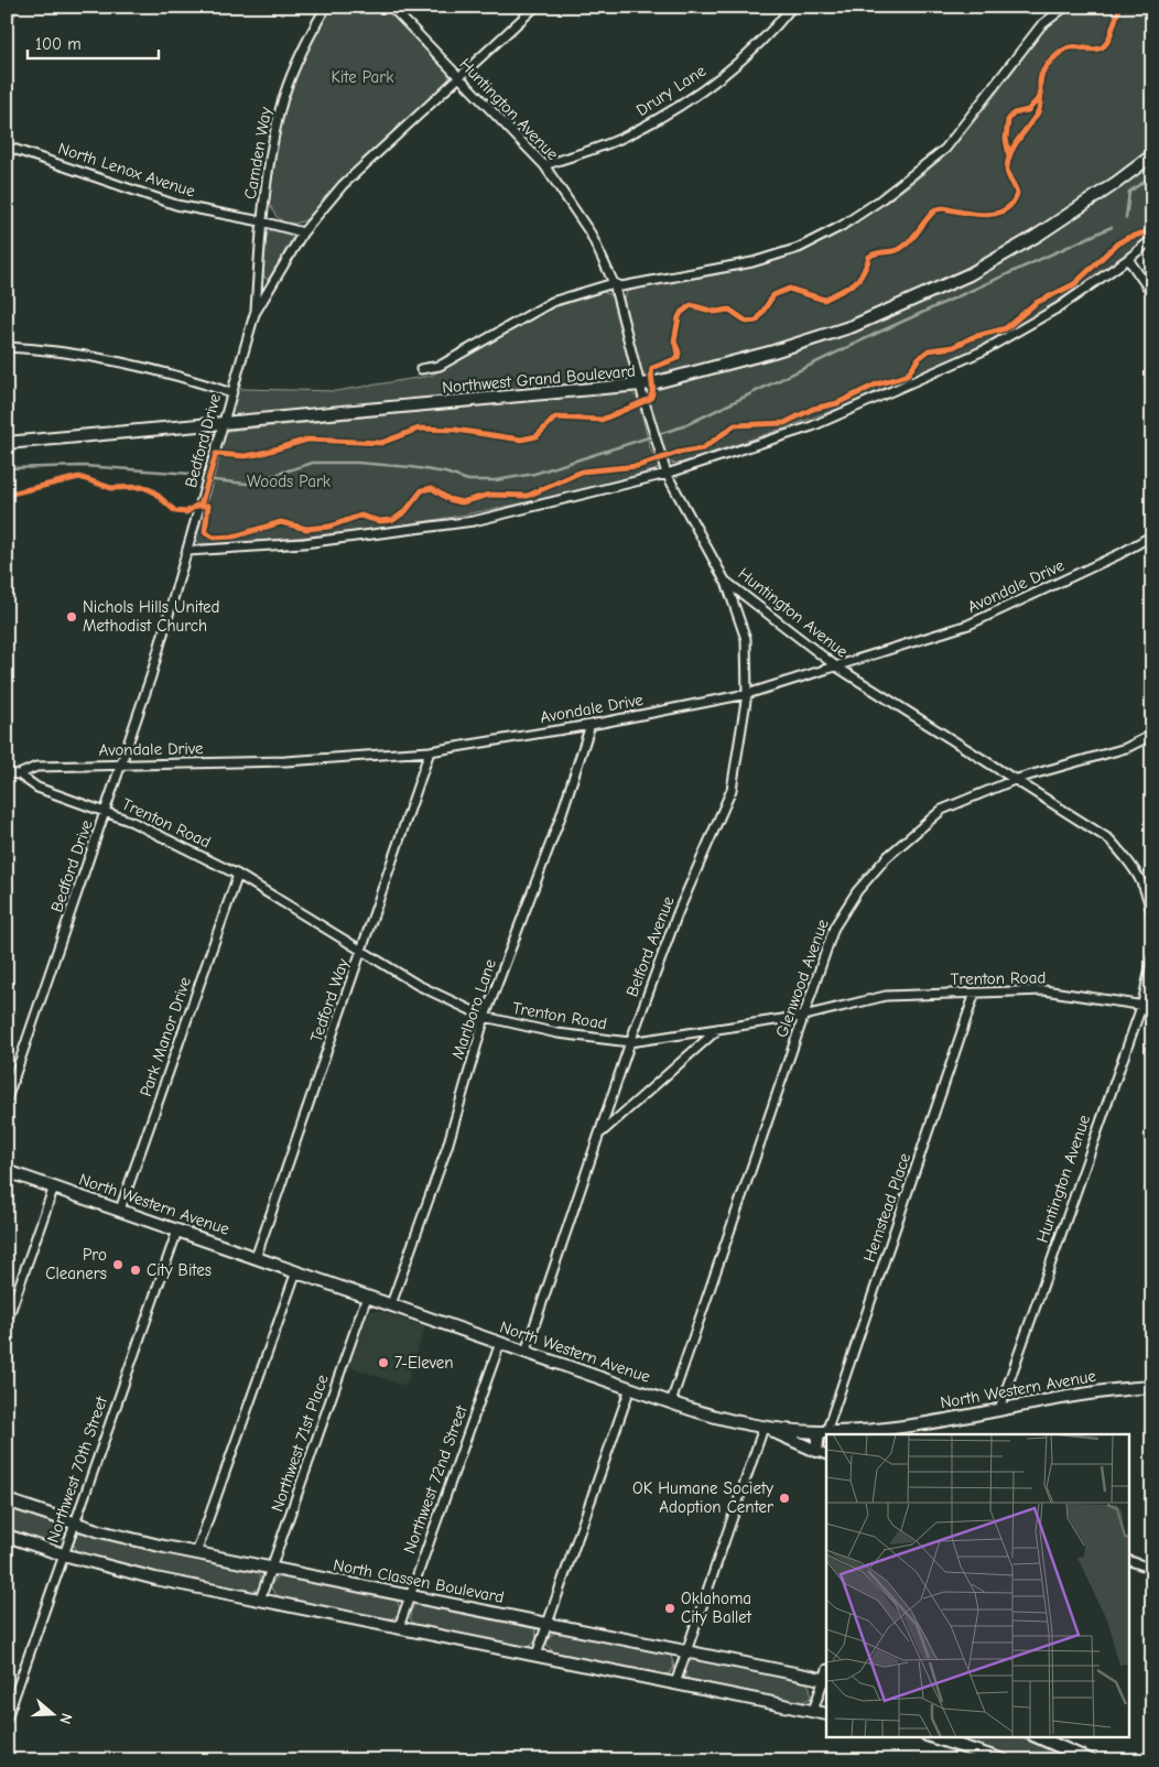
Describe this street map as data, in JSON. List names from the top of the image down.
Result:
{
  "streets": {
    "street": [
      "Drury Lane",
      "Huntington Avenue",
      "Camden Way",
      "North Lenox Avenue",
      "Northwest Grand Boulevard",
      "Bedford Drive",
      "Avondale Drive",
      "Trenton Road",
      "Belford Avenue",
      "Glenwood Avenue",
      "Tedford Way",
      "Marlboro Lane",
      "Park Manor Drive",
      "North Western Avenue",
      "Hemstead Place",
      "Northwest 71st Place",
      "Northwest 70th Street",
      "Northwest 72nd Street",
      "North Classen Boulevard"
    ]
  },
  "crossings": [
    ["Drury Lane", "Huntington Avenue"],
    ["Huntington Avenue", "Northwest Grand Boulevard"],
    ["Huntington Avenue", "Bedford Drive"],
    ["Huntington Avenue", "Avondale Drive"],
    ["Huntington Avenue", "Trenton Road"],
    ["Huntington Avenue", "Belford Avenue"],
    ["Huntington Avenue", "Glenwood Avenue"],
    ["Huntington Avenue", "North Western Avenue"],
    ["Camden Way", "North Lenox Avenue"],
    ["Camden Way", "Bedford Drive"],
    ["North Lenox Avenue", "Bedford Drive"],
    ["Northwest Grand Boulevard", "Bedford Drive"],
    ["Bedford Drive", "Avondale Drive"],
    ["Bedford Drive", "Trenton Road"],
    ["Avondale Drive", "Trenton Road"],
    ["Avondale Drive", "Belford Avenue"],
    ["Avondale Drive", "Tedford Way"],
    ["Avondale Drive", "Marlboro Lane"],
    ["Trenton Road", "Belford Avenue"],
    ["Trenton Road", "Glenwood Avenue"],
    ["Trenton Road", "Tedford Way"],
    ["Trenton Road", "Marlboro Lane"],
    ["Trenton Road", "Park Manor Drive"],
    ["Trenton Road", "Hemstead Place"],
    ["Belford Avenue", "North Western Avenue"],
    ["Glenwood Avenue", "North Western Avenue"],
    ["Tedford Way", "North Western Avenue"],
    ["Marlboro Lane", "North Western Avenue"],
    ["Park Manor Drive", "North Western Avenue"],
    ["North Western Avenue", "Hemstead Place"],
    ["North Western Avenue", "Northwest 71st Place"],
    ["North Western Avenue", "Northwest 70th Street"],
    ["North Western Avenue", "Northwest 72nd Street"],
    ["Northwest 71st Place", "North Classen Boulevard"],
    ["Northwest 70th Street", "North Classen Boulevard"],
    ["Northwest 72nd Street", "North Classen Boulevard"]
  ],
  "parks": ["Kite Park", "Woods Park"],
  "places": [
    "Nichols Hills United Methodist Church",
    "Pro Cleaners",
    "City Bites",
    "7-Eleven",
    "OK Humane Society Adoption Center",
    "Oklahoma City Ballet"
  ],
  "scale_bar": "100 m",
  "north": "right"
}
